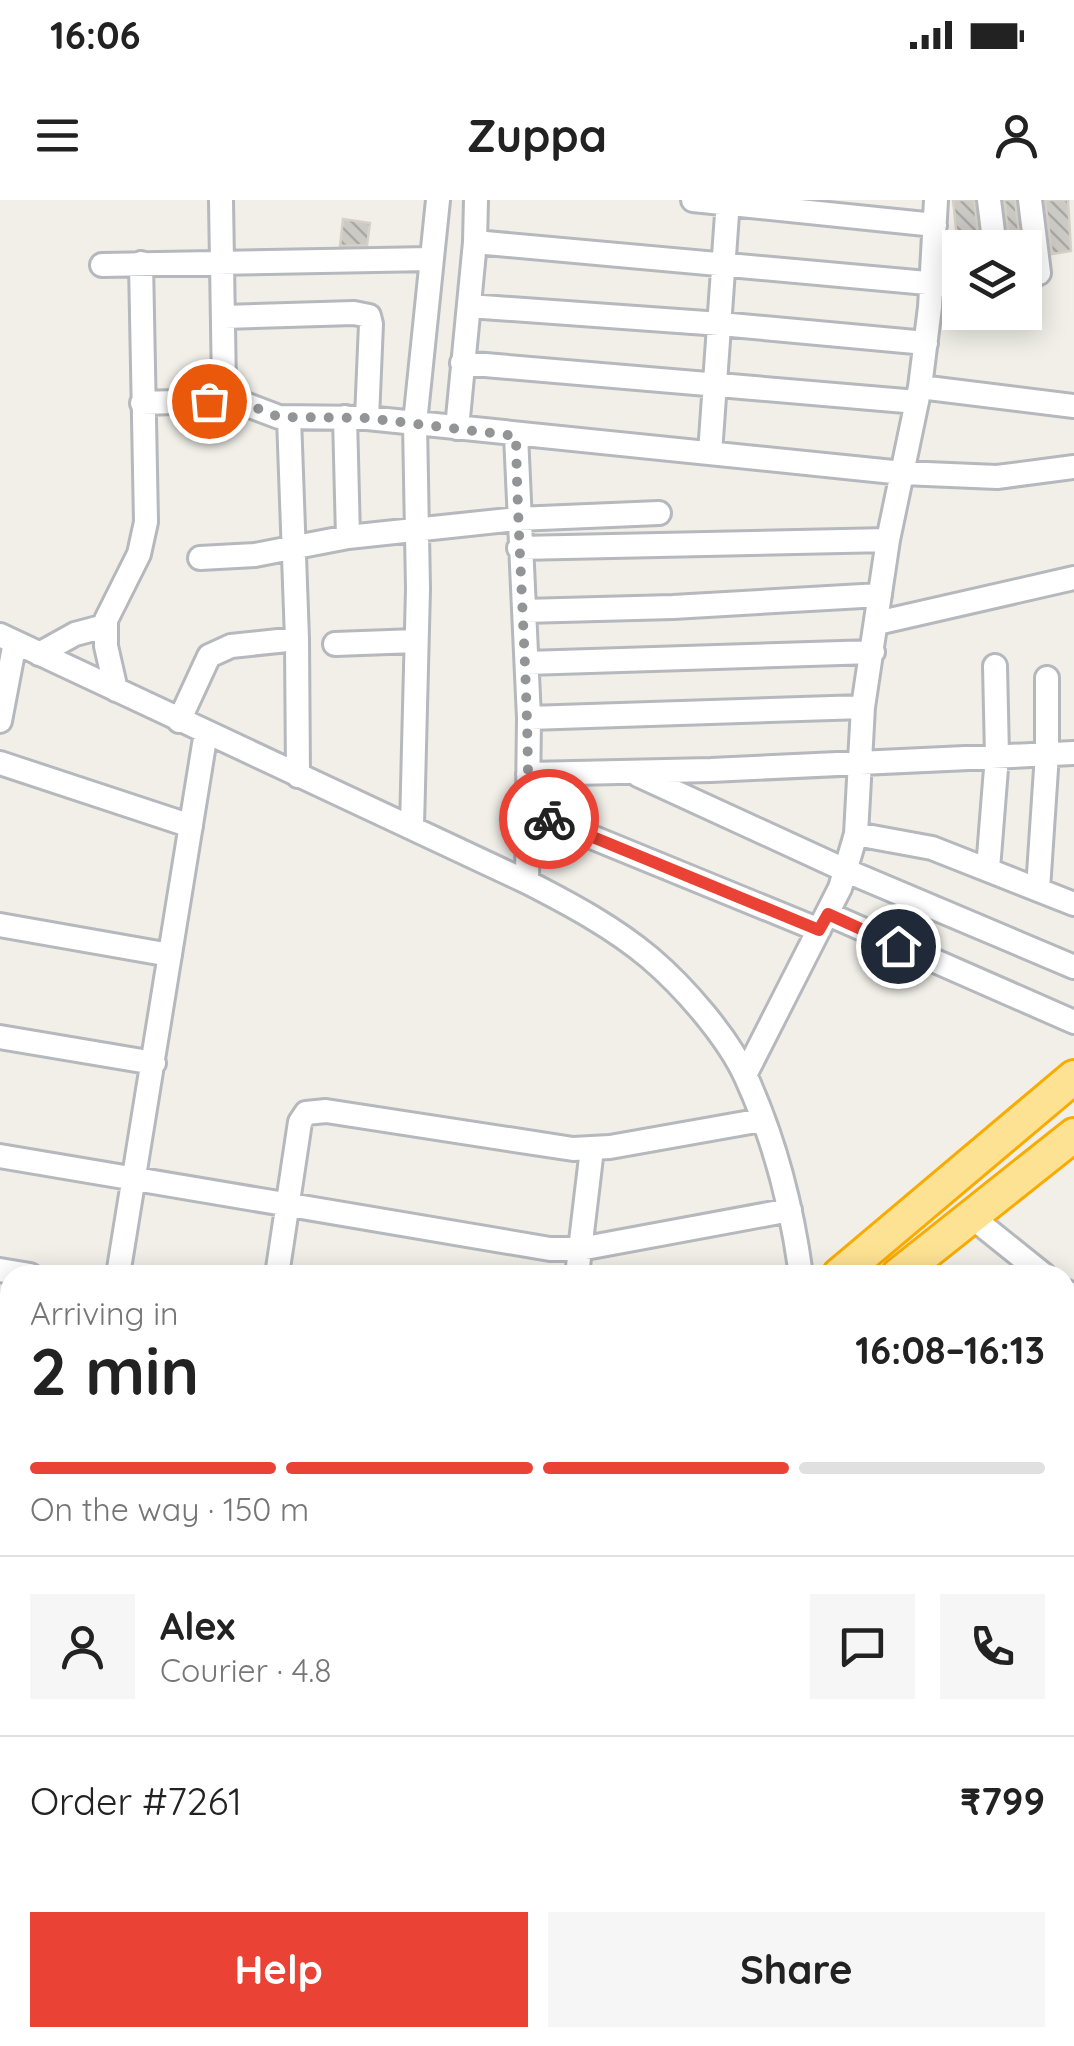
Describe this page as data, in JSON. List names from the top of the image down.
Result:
{
  "page": {
    "status": "16:06",
    "header": "Zuppa",
    "heading": ["2 min", "Arriving in", "16:08–16:13"],
    "panel": [
      "Alex",
      "Courier · 4.8",
      "Order #7261",
      "₹799"
    ],
    "bar": "On the way · 150 m",
    "buttons": ["Help", "Share"]
  }
}
